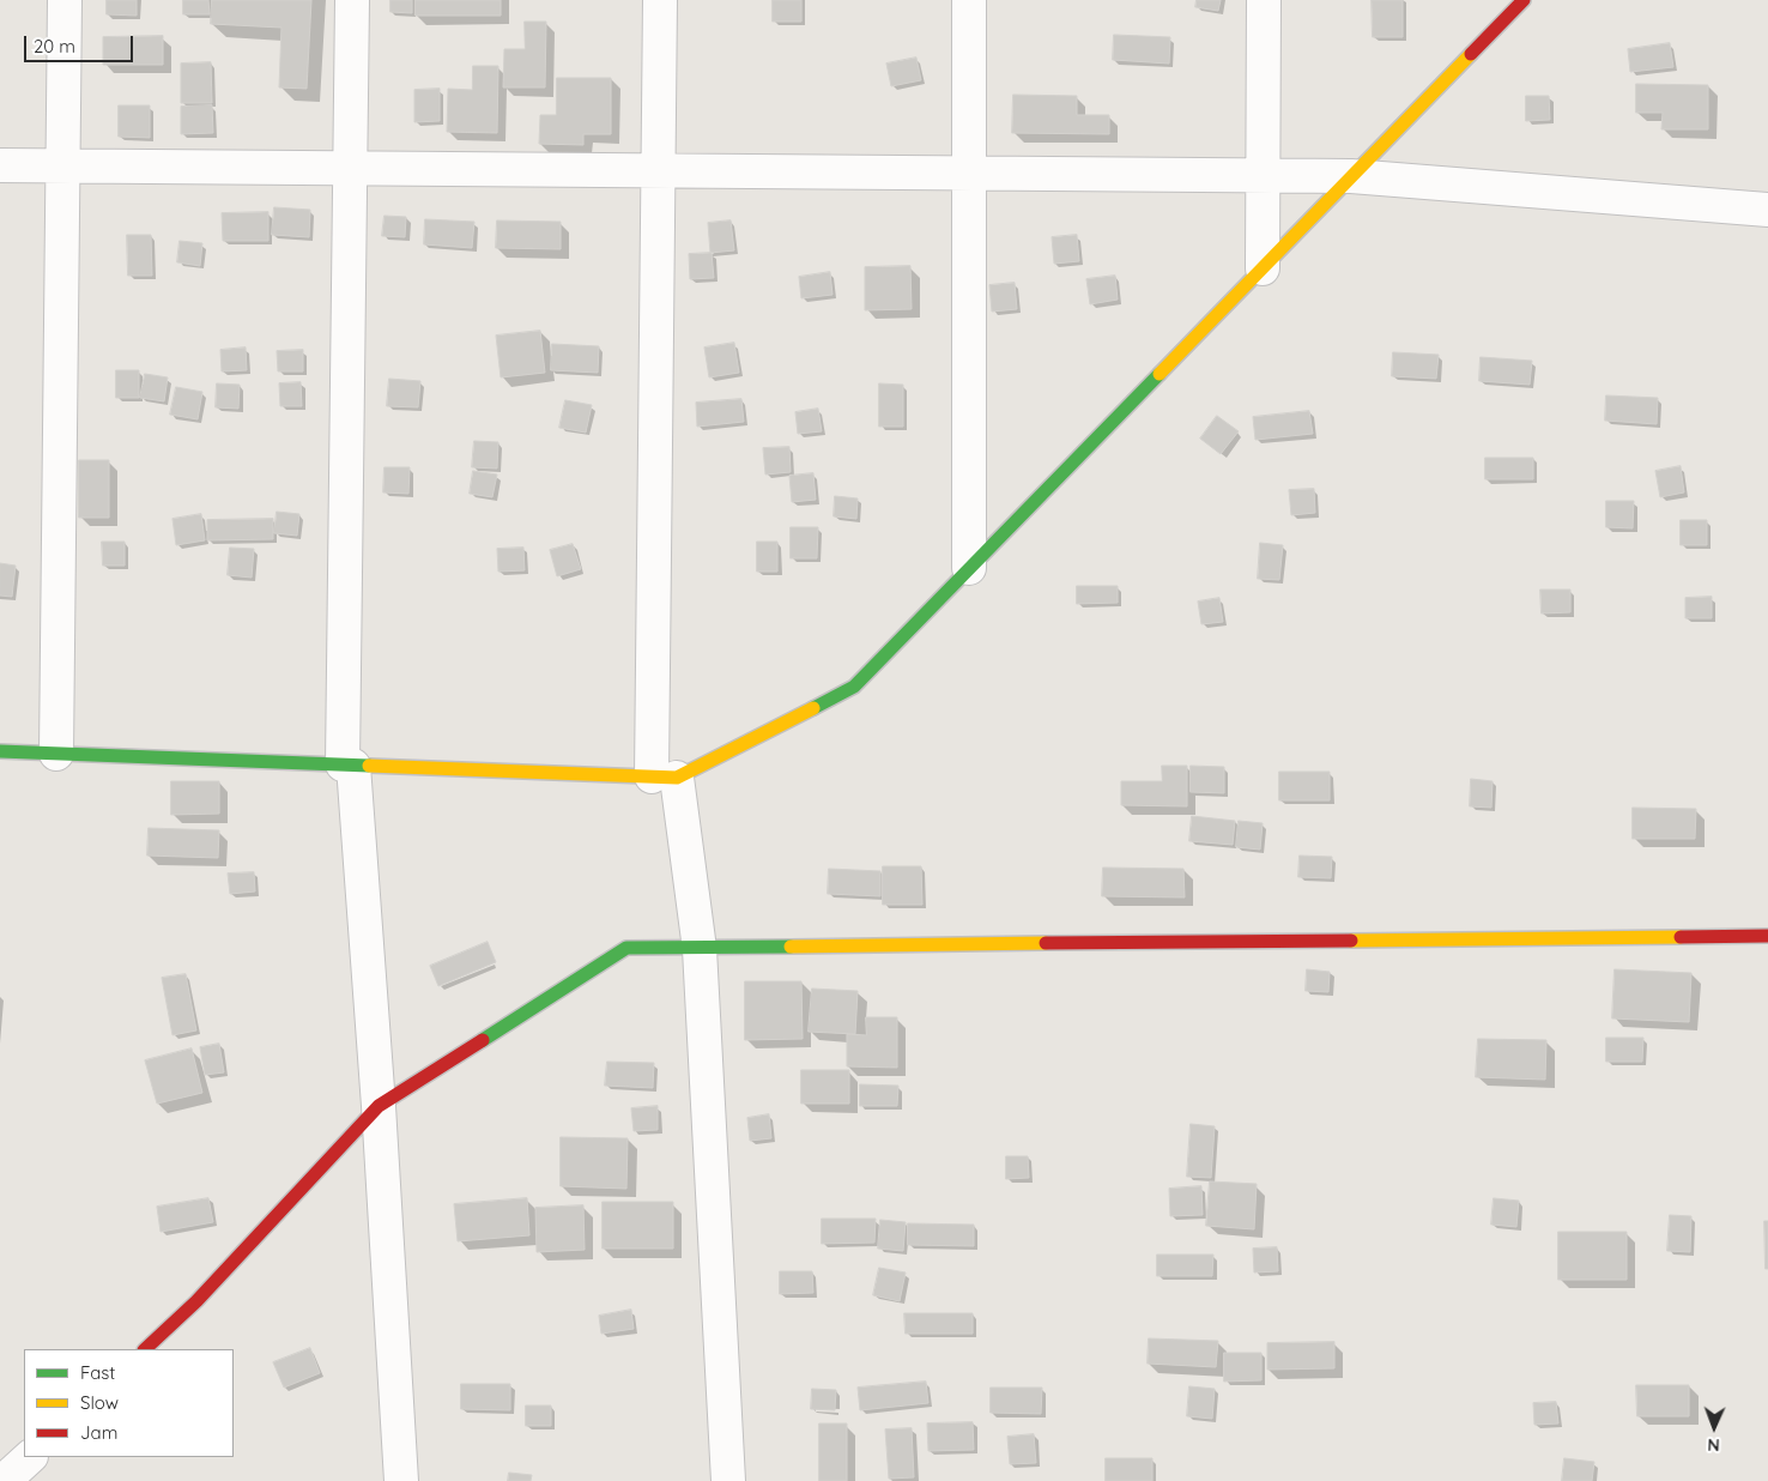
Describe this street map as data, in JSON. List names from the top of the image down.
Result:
{
  "legend": ["Fast", "Slow", "Jam"],
  "scale_bar": "20 m",
  "north": "bottom"
}
